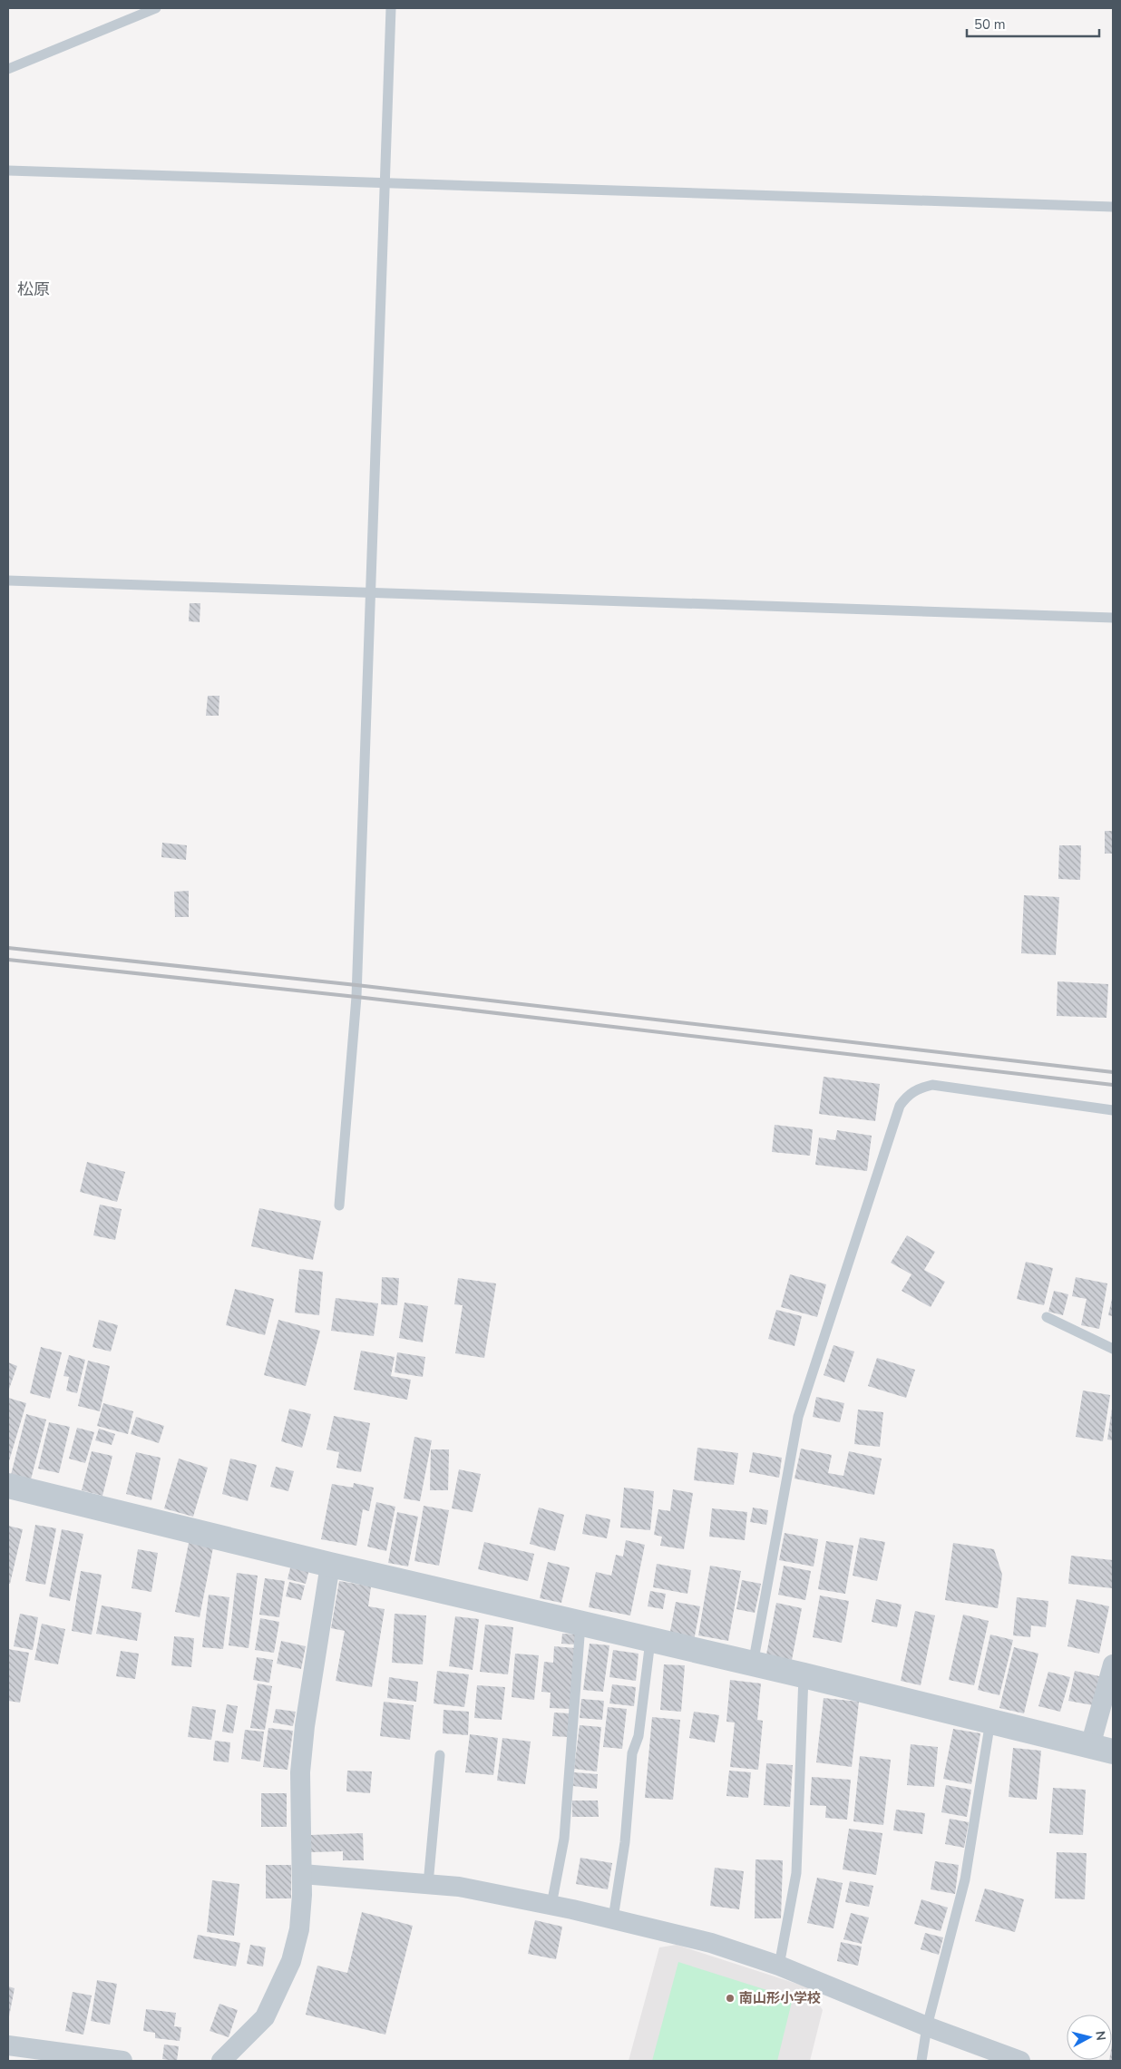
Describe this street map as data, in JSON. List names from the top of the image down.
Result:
{
  "districts": ["松原"],
  "places": ["南山形小学校"],
  "scale_bar": "50 m",
  "north": "right"
}
